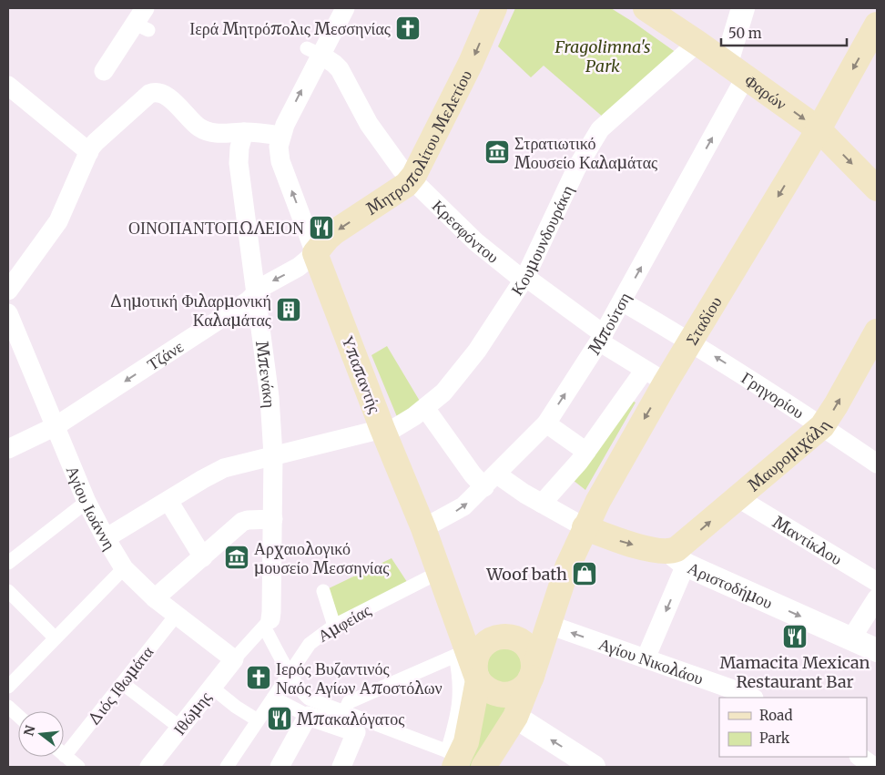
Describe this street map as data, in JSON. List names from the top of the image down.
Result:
{
  "streets": {
    "main road": [
      "Φαρών",
      "Μητροπολίτου Μελετίου",
      "Σταδίου",
      "Υπαπαντής",
      "Μαυρομιχάλη",
      "Αριστοδήμου"
    ],
    "street": [
      "Κρεσφόντου",
      "Κουμουνδουράκη",
      "Μπούτση",
      "Τζάνε",
      "Μπενάκη",
      "Γρηγορίου",
      "Αγίου Ιωάννη",
      "Μαντίκλου",
      "Αμφείας",
      "Αγίου Νικολάου",
      "Διός Ιθωμάτα",
      "Ιθώμης"
    ]
  },
  "crossings": [
    ["Φαρών", "Κουμουνδουράκη"],
    ["Φαρών", "Σταδίου"],
    ["Φαρών", "Μπούτση"],
    ["Μητροπολίτου Μελετίου", "Κρεσφόντου"],
    ["Μητροπολίτου Μελετίου", "Τζάνε"],
    ["Μητροπολίτου Μελετίου", "Υπαπαντής"],
    ["Κρεσφόντου", "Κουμουνδουράκη"],
    ["Κρεσφόντου", "Σταδίου"],
    ["Κρεσφόντου", "Μπούτση"],
    ["Κουμουνδουράκη", "Υπαπαντής"],
    ["Κουμουνδουράκη", "Μπενάκη"],
    ["Κουμουνδουράκη", "Αγίου Ιωάννη"],
    ["Σταδίου", "Μπούτση"],
    ["Σταδίου", "Υπαπαντής"],
    ["Σταδίου", "Γρηγορίου"],
    ["Σταδίου", "Αριστοδήμου"],
    ["Σταδίου", "Αμφείας"],
    ["Σταδίου", "Αγίου Νικολάου"],
    ["Μπούτση", "Υπαπαντής"],
    ["Μπούτση", "Γρηγορίου"],
    ["Μπούτση", "Αριστοδήμου"],
    ["Μπούτση", "Αμφείας"],
    ["Μπούτση", "Αγίου Νικολάου"],
    ["Τζάνε", "Υπαπαντής"],
    ["Τζάνε", "Μπενάκη"],
    ["Τζάνε", "Αγίου Ιωάννη"],
    ["Υπαπαντής", "Αριστοδήμου"],
    ["Υπαπαντής", "Αμφείας"],
    ["Υπαπαντής", "Αγίου Νικολάου"],
    ["Γρηγορίου", "Μαυρομιχάλη"],
    ["Μαυρομιχάλη", "Μαντίκλου"],
    ["Μαυρομιχάλη", "Αριστοδήμου"],
    ["Αγίου Ιωάννη", "Διός Ιθωμάτα"],
    ["Αγίου Ιωάννη", "Ιθώμης"],
    ["Αριστοδήμου", "Αμφείας"],
    ["Αριστοδήμου", "Αγίου Νικολάου"],
    ["Αμφείας", "Αγίου Νικολάου"]
  ],
  "one_way": [
    "Φαρών",
    "Μητροπολίτου Μελετίου",
    "Σταδίου",
    "Μπούτση",
    "Τζάνε",
    "Γρηγορίου",
    "Μαυρομιχάλη",
    "Αριστοδήμου"
  ],
  "parks": ["Fragolimna's Park"],
  "places": {
    "church": ["Ιερά Μητρόπολις Μεσσηνίας", "Ιερός Βυζαντινός Ναός Αγίων Αποστόλων"],
    "museum": ["Στρατιωτικό Μουσείο Καλαμάτας", "Αρχαιολογικό μουσείο Μεσσηνίας"],
    "restaurant": ["ΟΙΝΟΠΑΝΤΟΠΩΛΕΙΟΝ", "Mamacita Mexican Restaurant Bar", "Μπακαλόγατος"],
    "building": ["Δημοτική Φιλαρμονική Καλαμάτας"],
    "shop": ["Woof bath"]
  },
  "legend": ["Road", "Park"],
  "scale_bar": "50 m",
  "north": "left"
}
